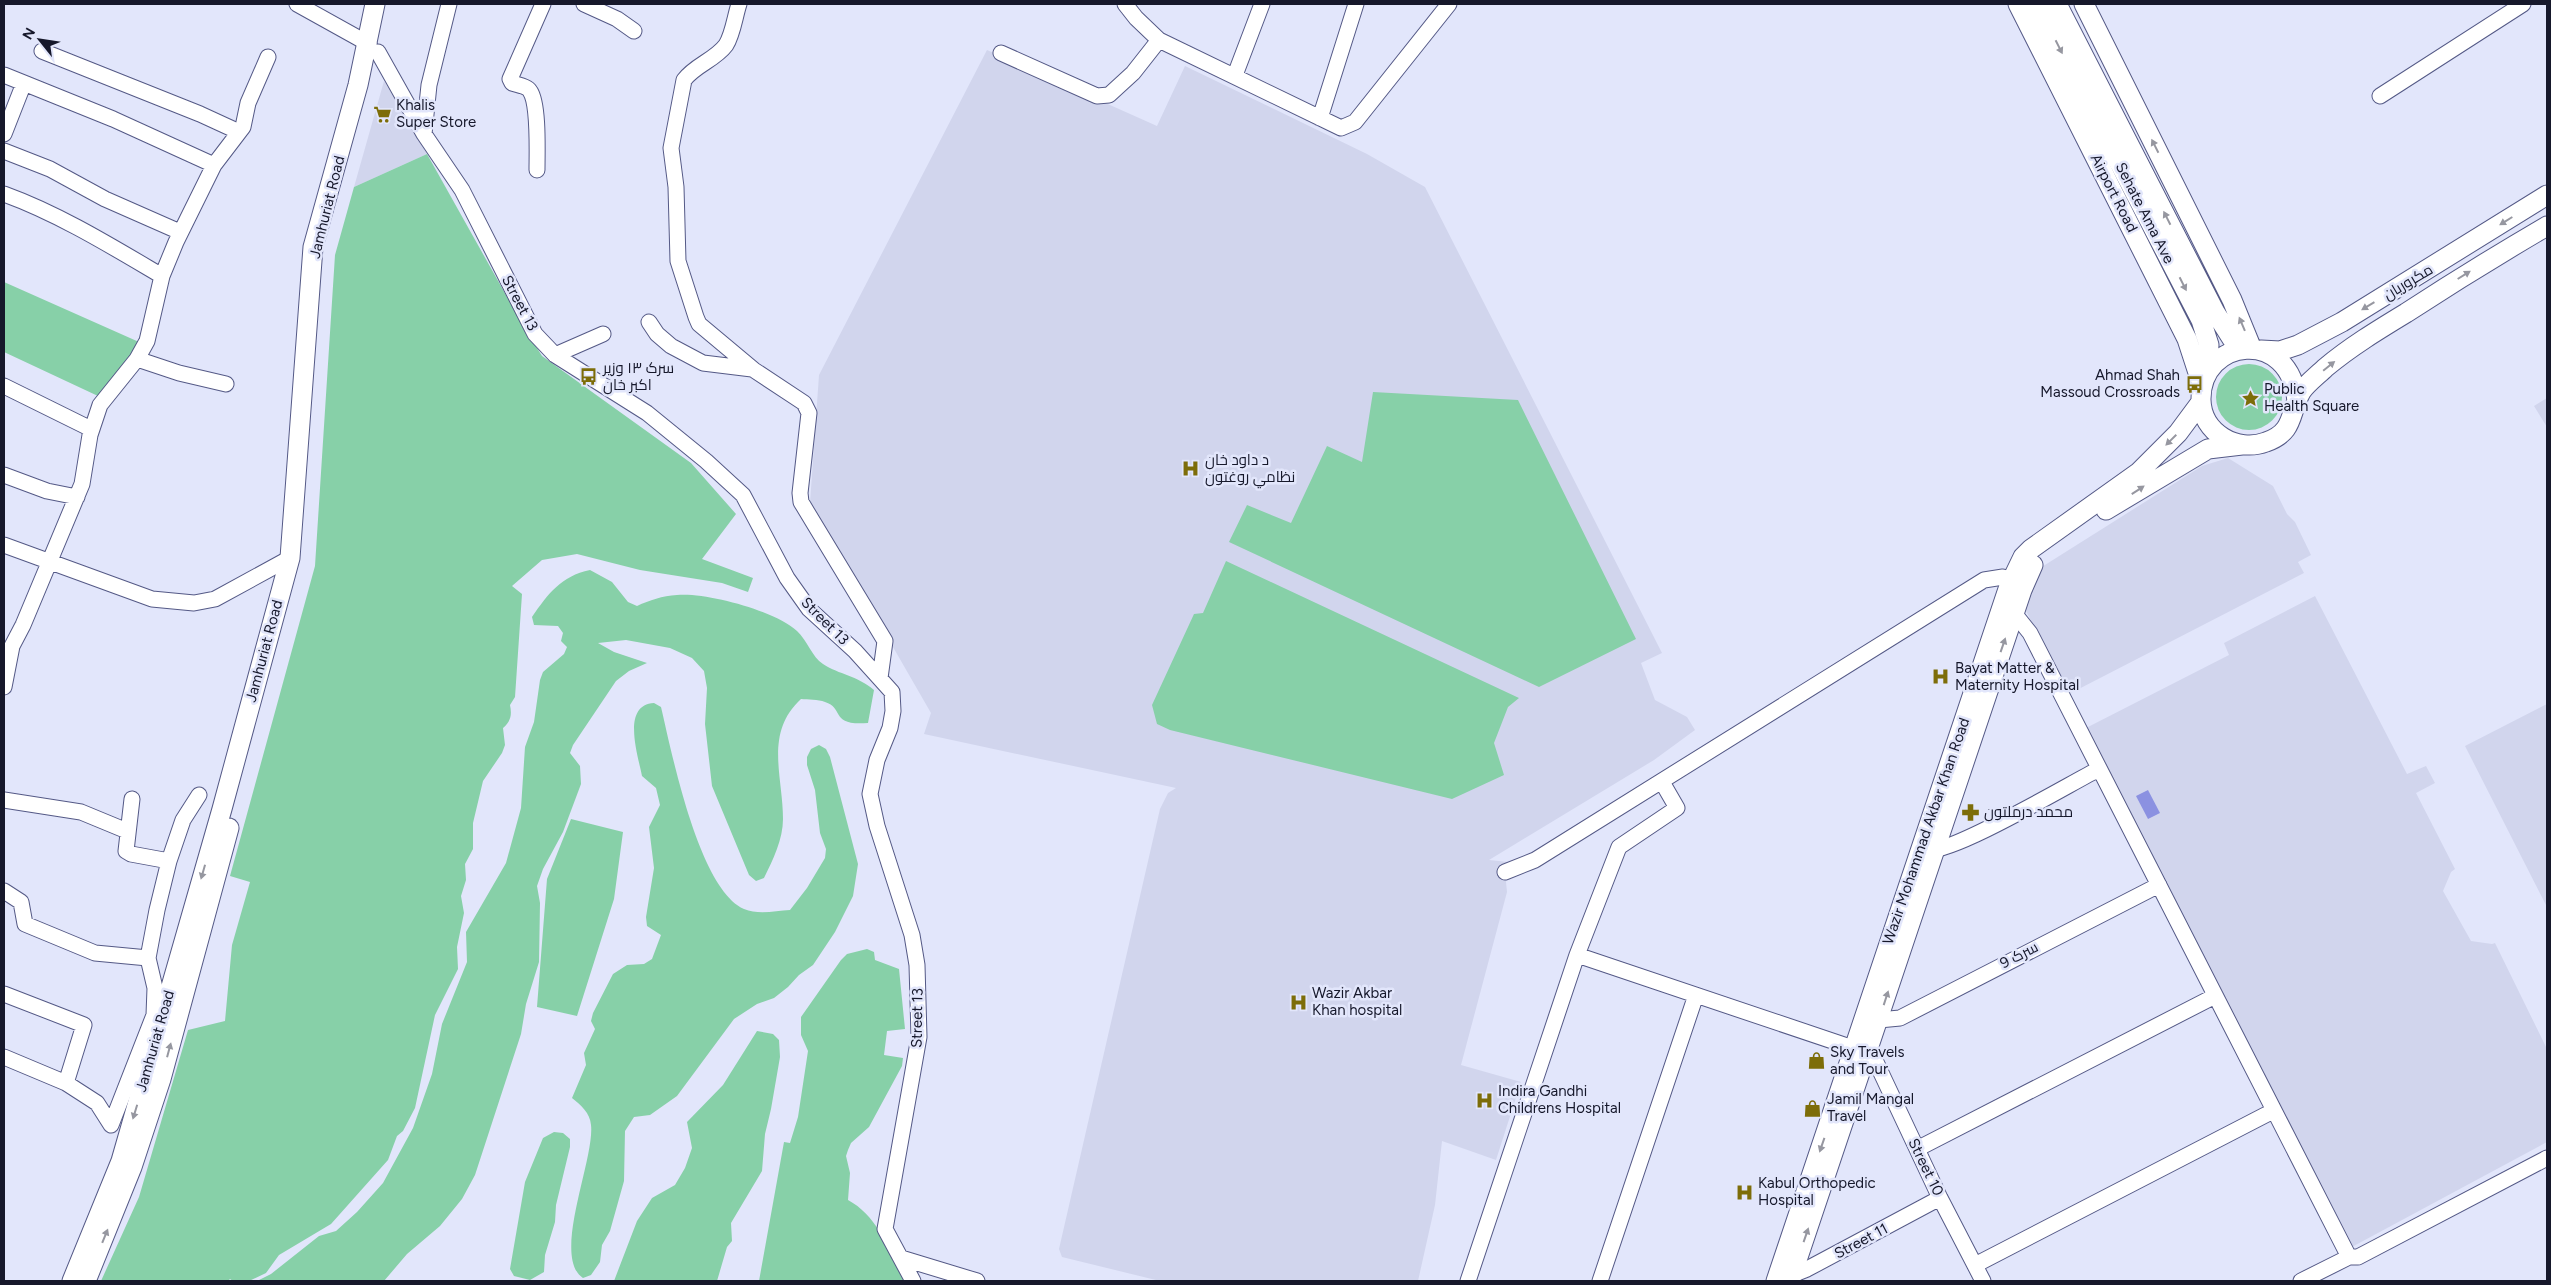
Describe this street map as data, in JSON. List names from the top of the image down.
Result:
{
  "streets": {
    "main road": [
      "Airport Road",
      "Jamhuriat Road",
      "Sehate Ama Ave",
      "مکروریان",
      "Wazir Mohammad Akbar Khan Road"
    ],
    "street": [
      "Street 13",
      "سرک 9",
      "Street 10",
      "Street 11"
    ]
  },
  "crossings": [
    ["Airport Road", "Sehate Ama Ave"],
    ["Airport Road", "مکروریان"],
    ["Airport Road", "Wazir Mohammad Akbar Khan Road"],
    ["Jamhuriat Road", "Street 13"],
    ["Sehate Ama Ave", "مکروریان"],
    ["Sehate Ama Ave", "Wazir Mohammad Akbar Khan Road"],
    ["مکروریان", "Wazir Mohammad Akbar Khan Road"],
    ["Street 10", "Street 11"]
  ],
  "places": {
    "supermarket": ["Khalis Super Store"],
    "bus stop": ["سرک ۱۳ وزیر اکبر خان", "Ahmad Shah Massoud Crossroads"],
    "place": ["Public Health Square"],
    "hospital": [
      "د داود خان نظامي روغتون",
      "Bayat Matter & Maternity Hospital",
      "Wazir Akbar Khan hospital",
      "Indira Gandhi Childrens Hospital",
      "Kabul Orthopedic Hospital"
    ],
    "pharmacy": ["محمد درملتون"],
    "shop": ["Sky Travels and Tour", "Jamil Mangal Travel"]
  },
  "north": "top left"
}
